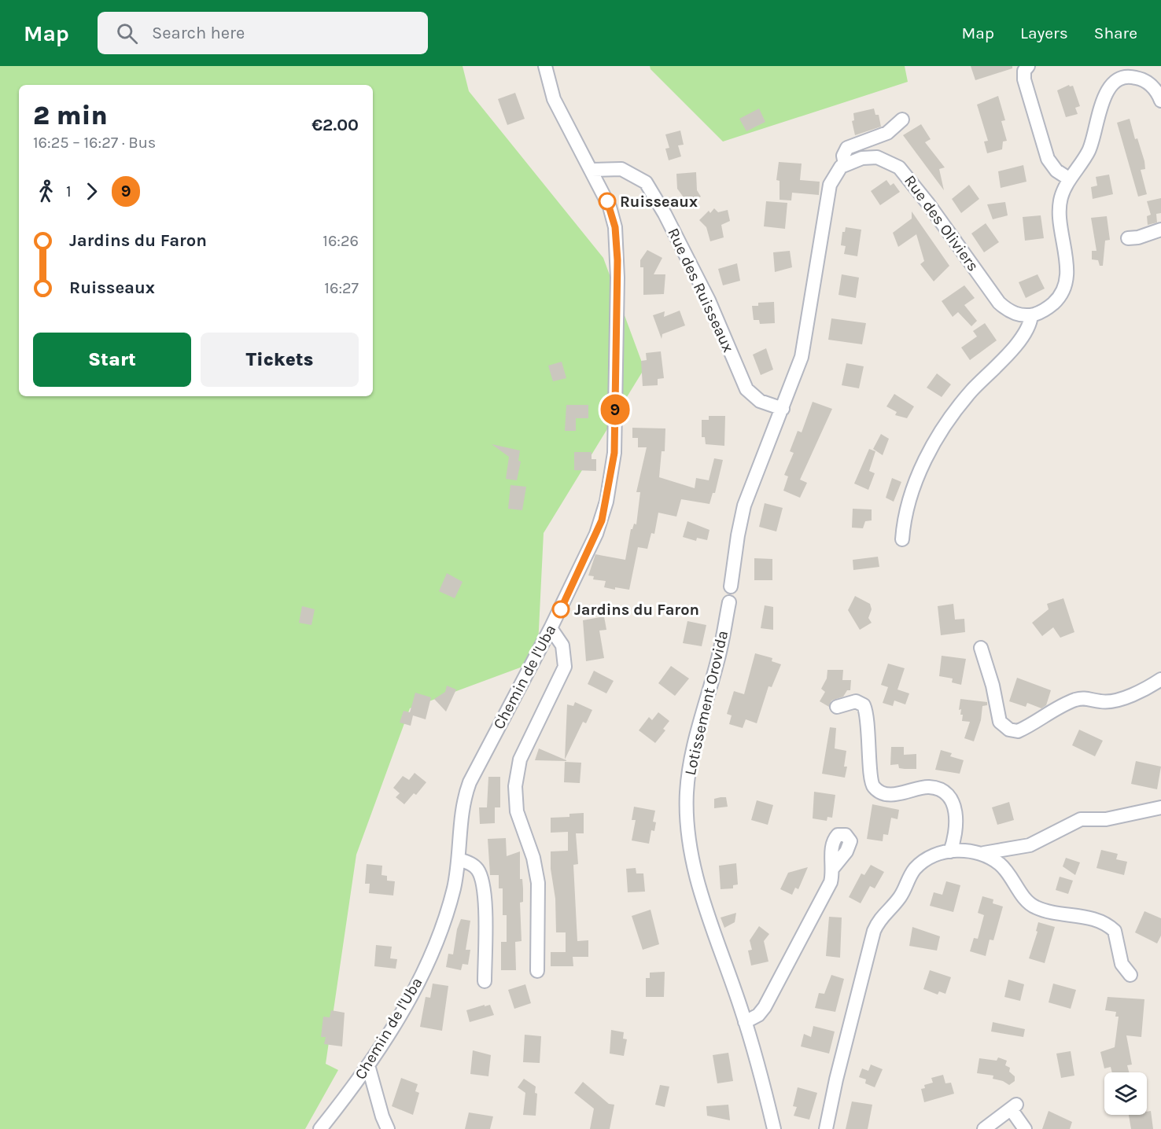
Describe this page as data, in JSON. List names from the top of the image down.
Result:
{
  "streets": {
    "street": [
      "Rue des Oliviers",
      "Rue des Ruisseaux",
      "Chemin de l'Uba",
      "Lotissement Orovida"
    ]
  },
  "crossings": [
    ["Rue des Ruisseaux", "Chemin de l'Uba"]
  ],
  "places": ["Ruisseaux", "Jardins du Faron"],
  "lines": ["bus line 9"],
  "page": {
    "header": "Map",
    "search": "Search here",
    "nav": ["Map", "Layers", "Share"],
    "on_map": "9",
    "heading": ["2 min", "16:25 – 16:27 · Bus", "€2.00"],
    "legs": ["1", "9"],
    "list": [
      {
        "name": "Jardins du Faron",
        "value": "16:26"
      },
      {
        "name": "Ruisseaux",
        "value": "16:27"
      }
    ],
    "buttons": ["Start", "Tickets"]
  }
}
